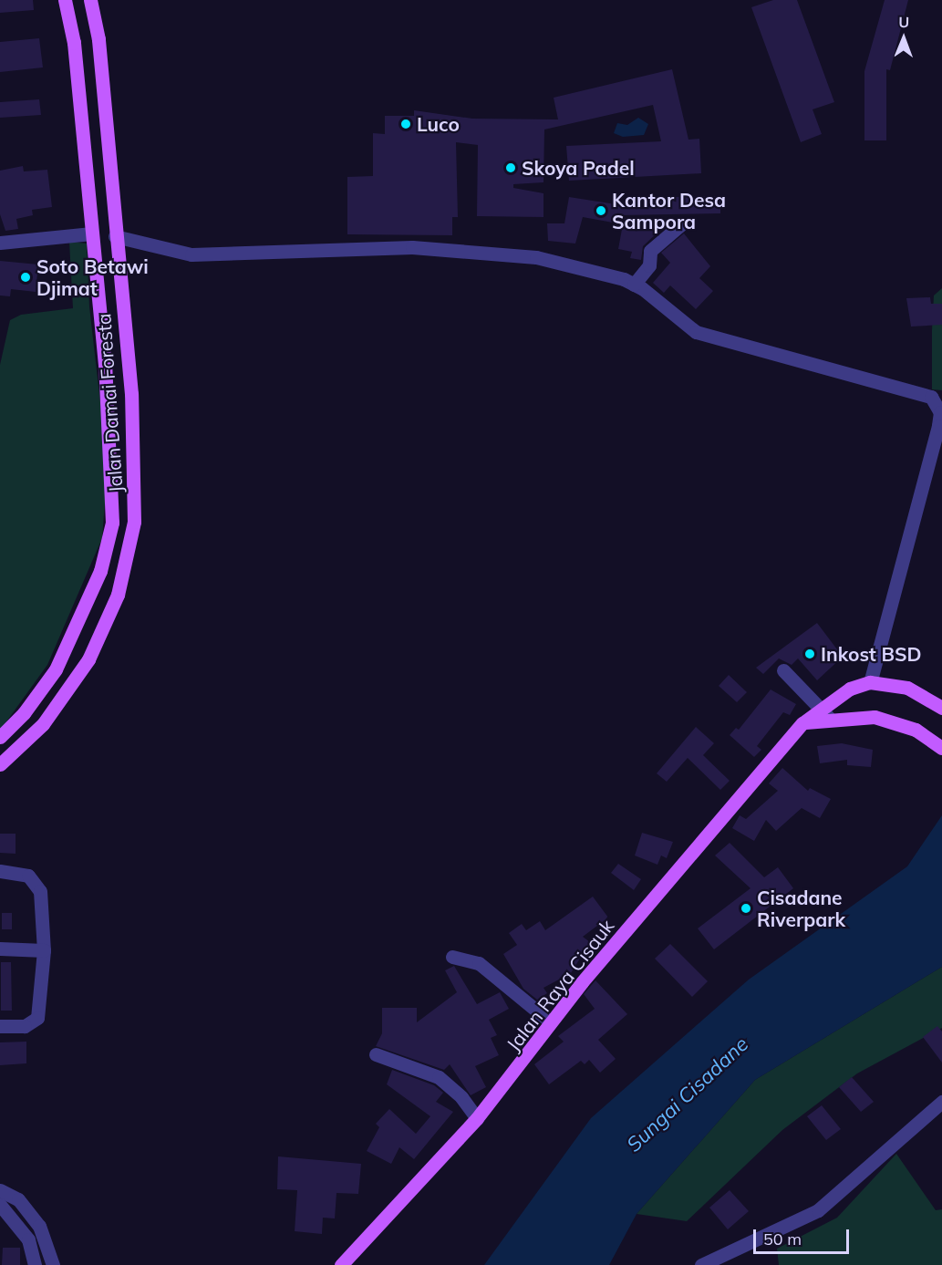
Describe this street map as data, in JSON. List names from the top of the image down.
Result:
{
  "streets": {
    "main road": ["Jalan Damai Foresta", "Jalan Raya Cisauk"]
  },
  "water": ["Sungai Cisadane"],
  "places": [
    "Luco",
    "Skoya Padel",
    "Kantor Desa Sampora",
    "Soto Betawi Djimat",
    "Inkost BSD",
    "Cisadane Riverpark"
  ],
  "scale_bar": "50 m",
  "north": "top"
}
